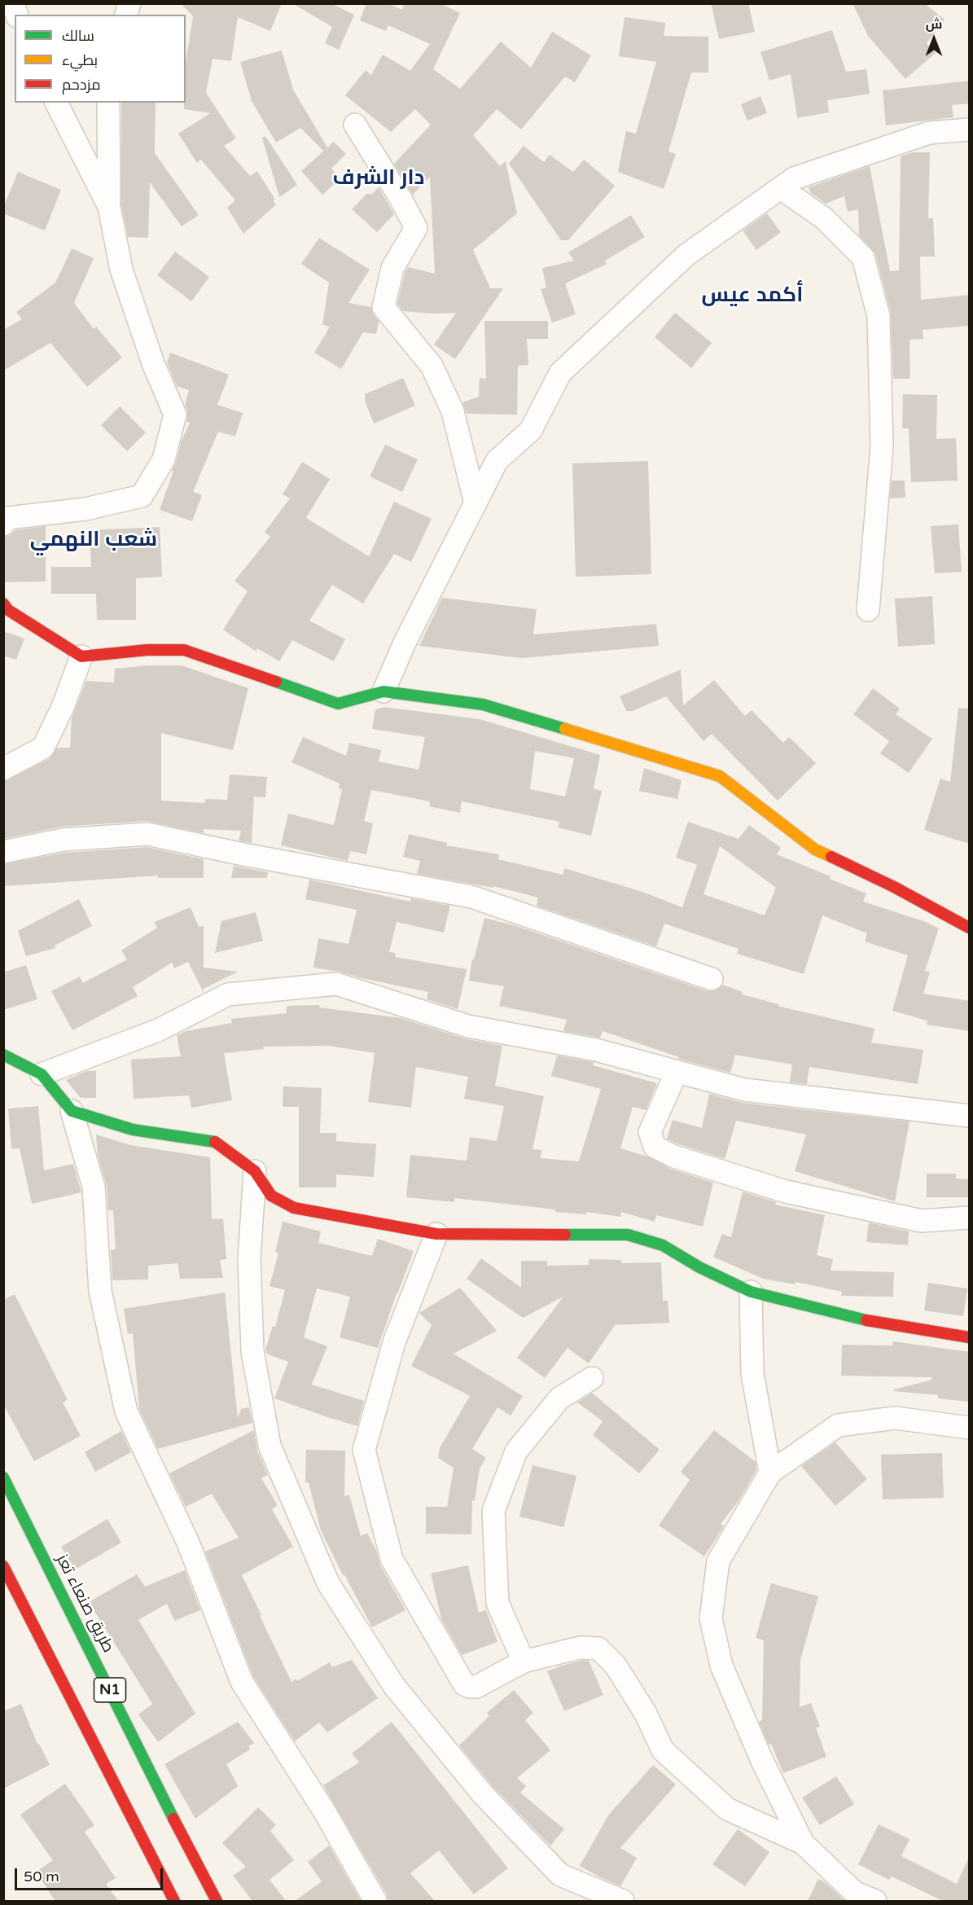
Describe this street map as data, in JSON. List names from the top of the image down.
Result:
{
  "streets": {
    "main road": ["طريق صنعاء تعز", "N1"]
  },
  "districts": ["دار الشرف", "أكمد عيس", "شعب النهمي"],
  "legend": ["سالك", "بطيء", "مزدحم"],
  "scale_bar": "50 m",
  "north": "top"
}
